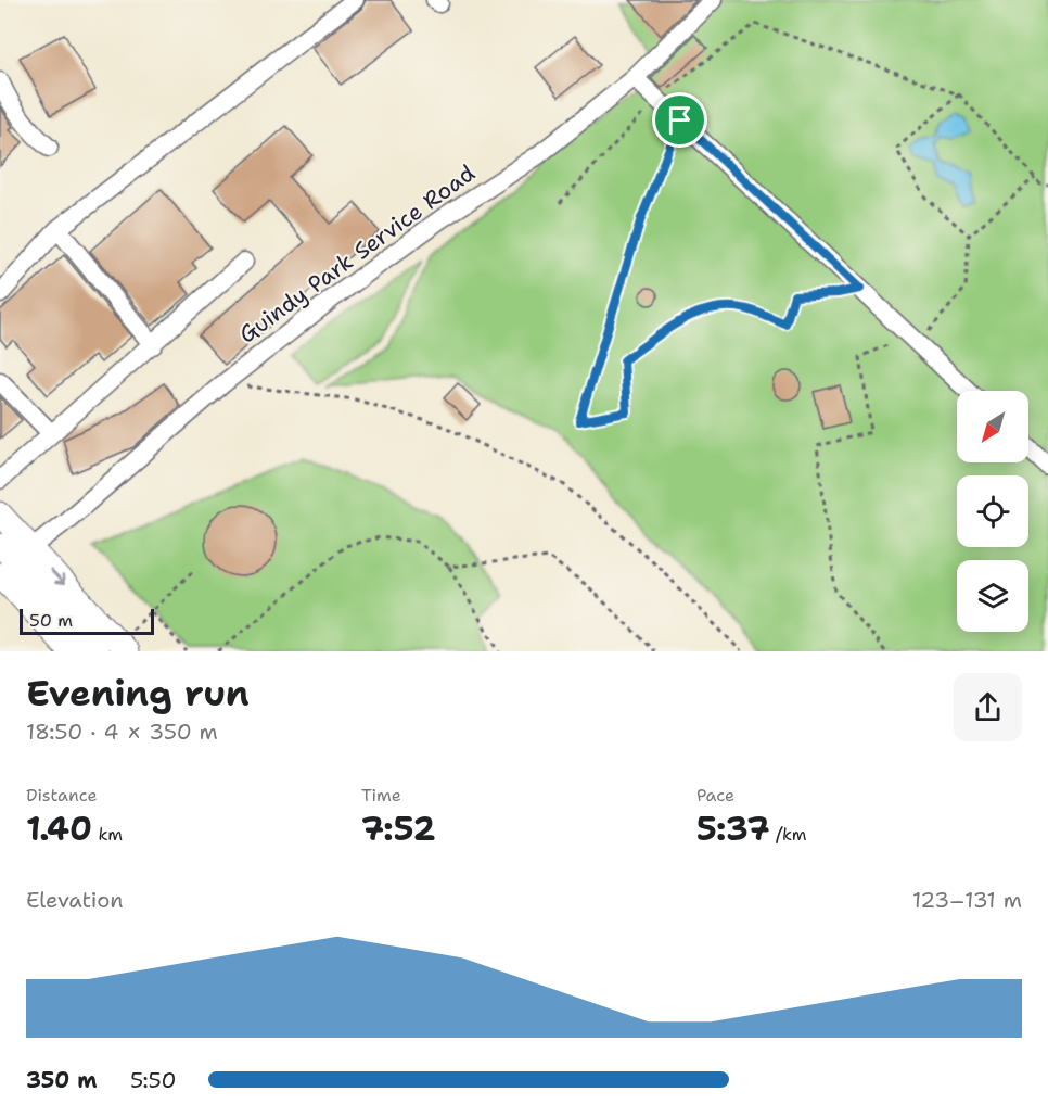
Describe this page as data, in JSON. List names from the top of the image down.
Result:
{
  "streets": {
    "lane": ["Guindy Park Service Road"]
  },
  "scale_bar": "50 m",
  "north": "bottom left",
  "page": {
    "scale": "50 m",
    "heading": ["Evening run", "18:50 · 4 × 350 m"],
    "stats": [
      ["Distance", "1.40 km"],
      ["Time", "7:52"],
      ["Pace", "5:37 /km"]
    ],
    "chart": ["Elevation", "123–131 m"],
    "list": [
      {
        "name": "350 m",
        "note": "5:50"
      }
    ]
  }
}
